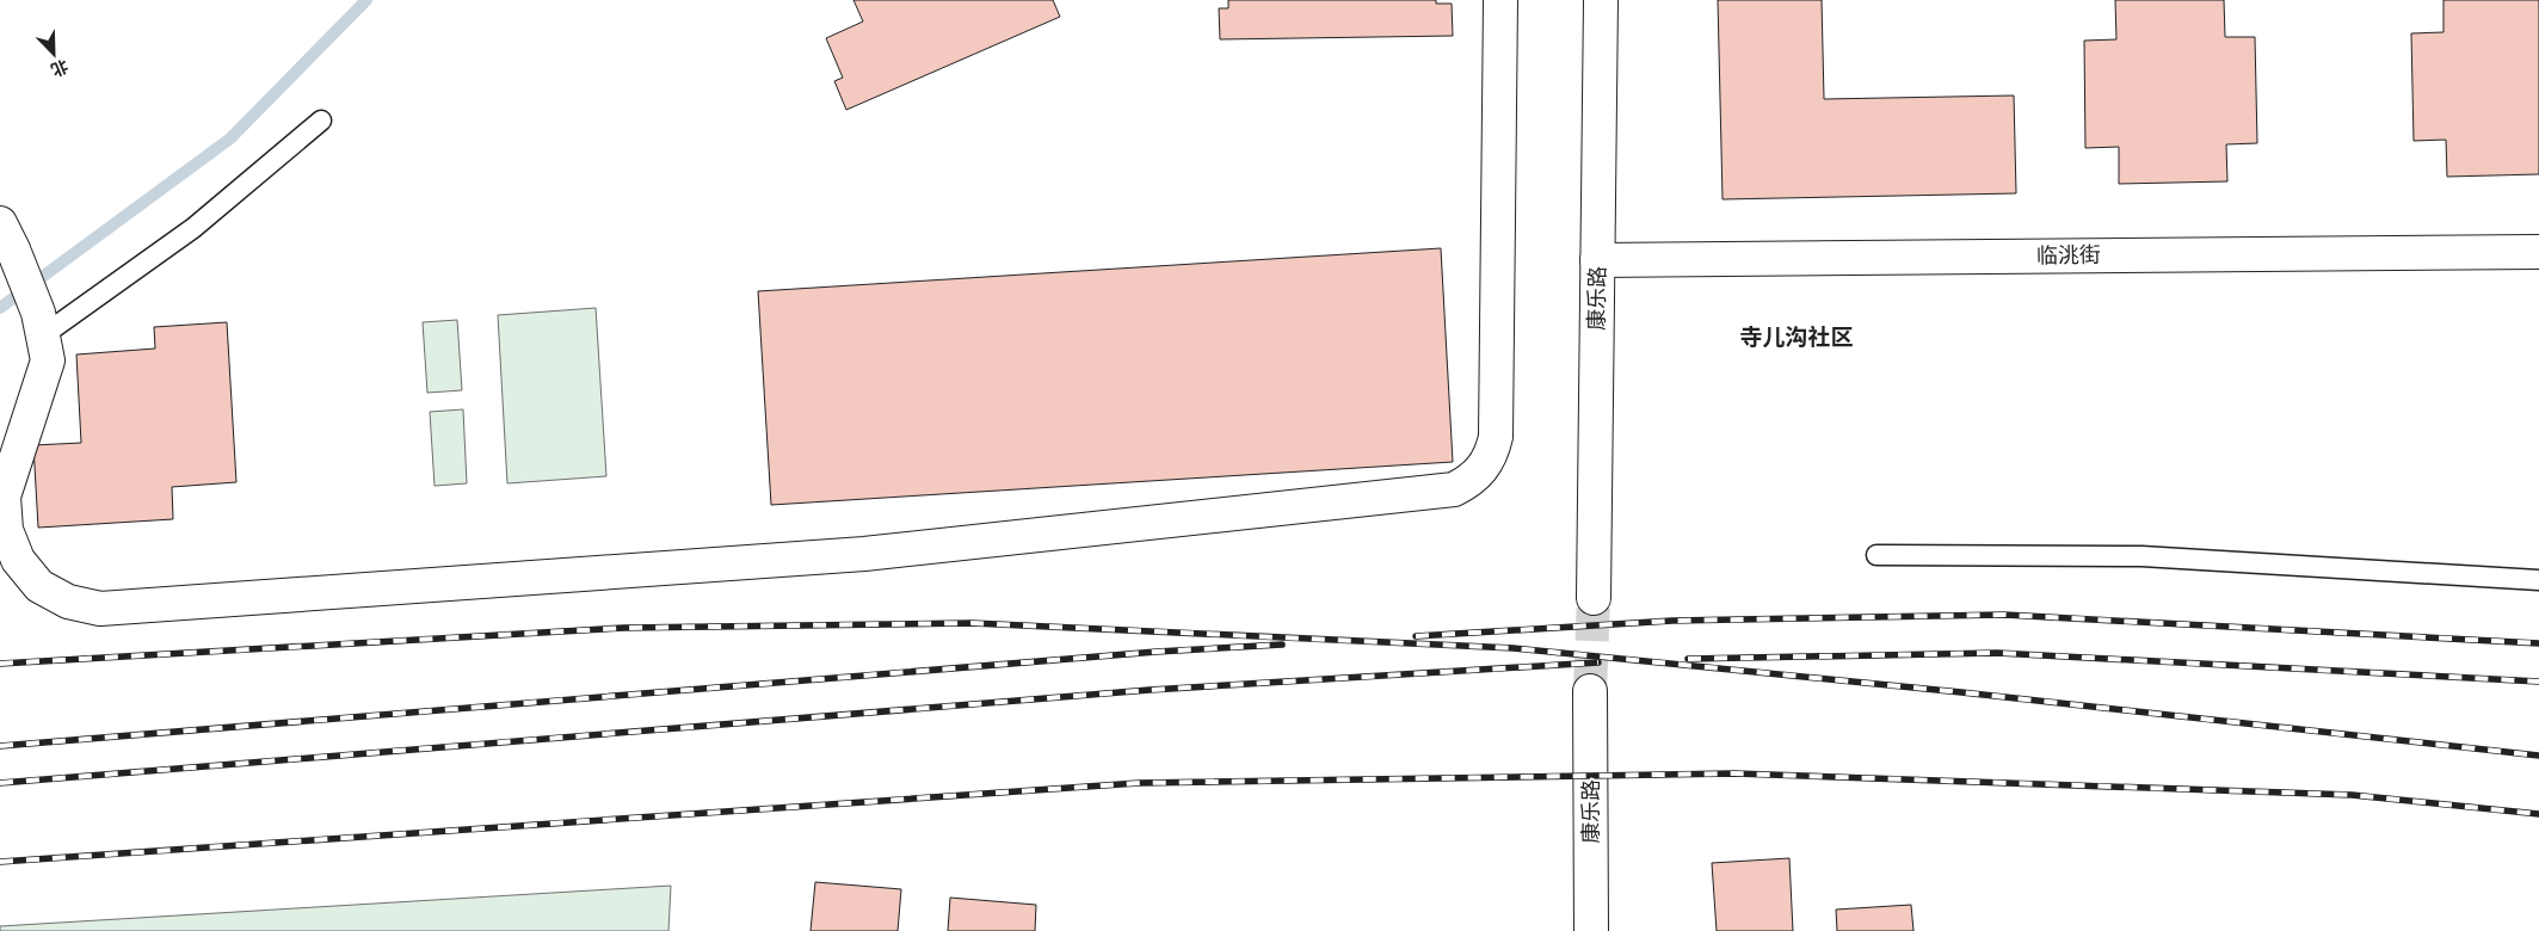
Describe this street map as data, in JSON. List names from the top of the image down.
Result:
{
  "streets": {
    "street": ["临洮街", "康乐路"]
  },
  "crossings": [
    ["临洮街", "康乐路"]
  ],
  "districts": ["寺儿沟社区"],
  "north": "bottom right"
}
